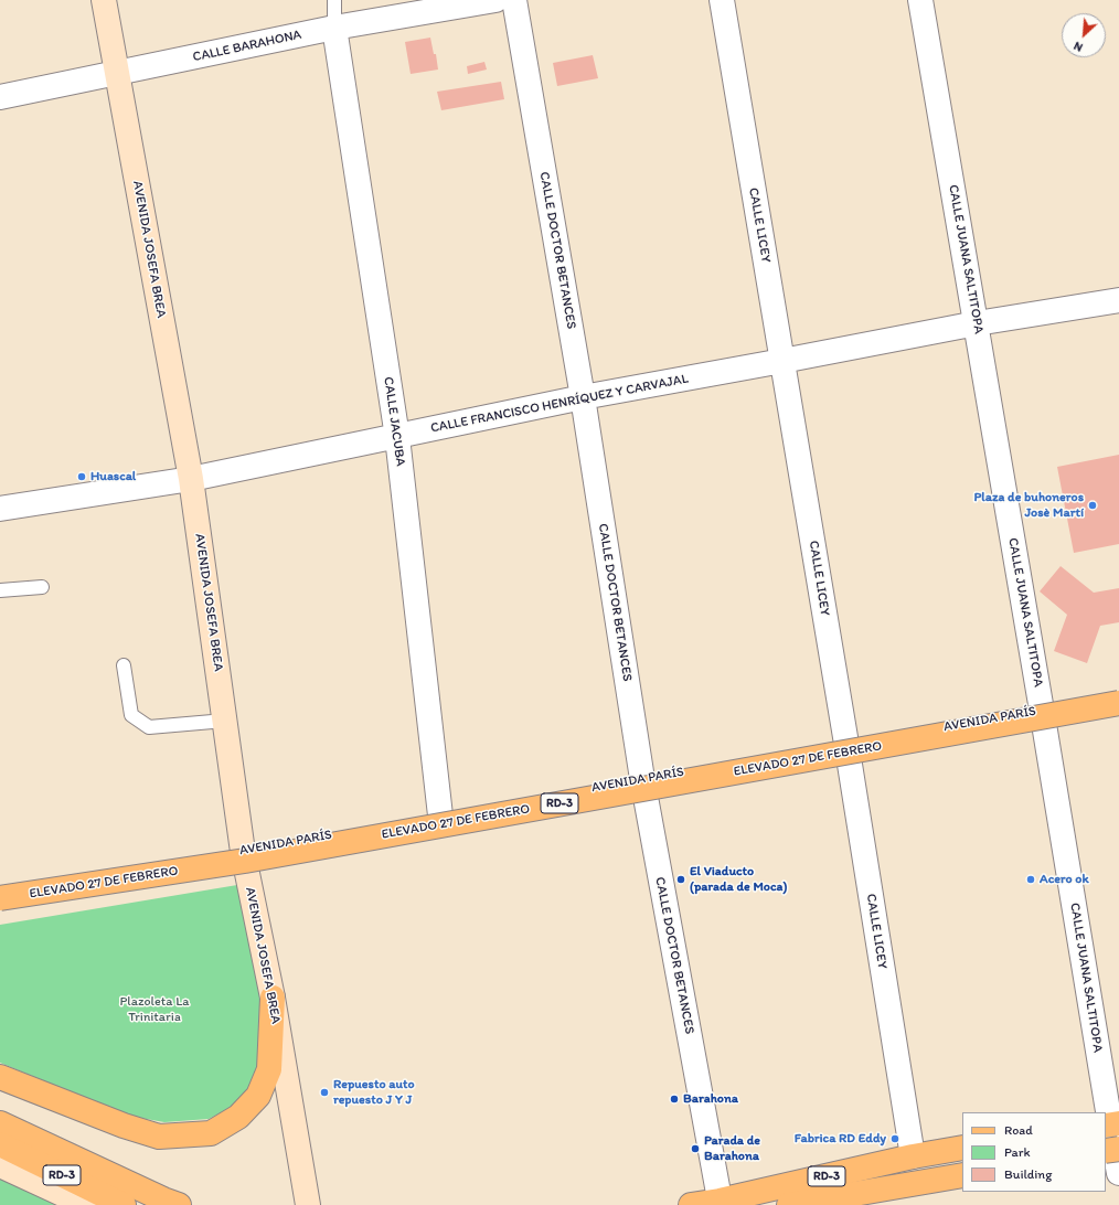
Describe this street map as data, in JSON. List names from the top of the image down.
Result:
{
  "streets": {
    "main road": [
      "AVENIDA JOSEFA BREA",
      "AVENIDA PARÍS",
      "ELEVADO 27 DE FEBRERO",
      "RD-3"
    ],
    "street": [
      "CALLE BARAHONA",
      "CALLE LICEY",
      "CALLE DOCTOR BETANCES",
      "CALLE JUANA SALTITOPA",
      "CALLE FRANCISCO HENRÍQUEZ Y CARVAJAL",
      "CALLE JACUBA"
    ]
  },
  "crossings": [
    ["CALLE BARAHONA", "AVENIDA JOSEFA BREA"],
    ["CALLE BARAHONA", "CALLE JACUBA"],
    ["CALLE LICEY", "CALLE FRANCISCO HENRÍQUEZ Y CARVAJAL"],
    ["CALLE LICEY", "AVENIDA PARÍS"],
    ["CALLE LICEY", "RD-3"],
    ["AVENIDA JOSEFA BREA", "CALLE FRANCISCO HENRÍQUEZ Y CARVAJAL"],
    ["AVENIDA JOSEFA BREA", "AVENIDA PARÍS"],
    ["CALLE DOCTOR BETANCES", "CALLE FRANCISCO HENRÍQUEZ Y CARVAJAL"],
    ["CALLE DOCTOR BETANCES", "AVENIDA PARÍS"],
    ["CALLE DOCTOR BETANCES", "RD-3"],
    ["CALLE JUANA SALTITOPA", "CALLE FRANCISCO HENRÍQUEZ Y CARVAJAL"],
    ["CALLE JUANA SALTITOPA", "AVENIDA PARÍS"],
    ["CALLE FRANCISCO HENRÍQUEZ Y CARVAJAL", "CALLE JACUBA"],
    ["CALLE JACUBA", "AVENIDA PARÍS"]
  ],
  "parks": ["Plazoleta La Trinitaria"],
  "places": [
    "Huascal",
    "Plaza de buhoneros Josè Martí",
    "El Viaducto (parada de Moca)",
    "Acero ok",
    "Repuesto auto repuesto J Y J",
    "Barahona",
    "Fabrica RD Eddy",
    "Parada de Barahona"
  ],
  "legend": ["Road", "Park", "Building"],
  "north": "bottom left"
}
